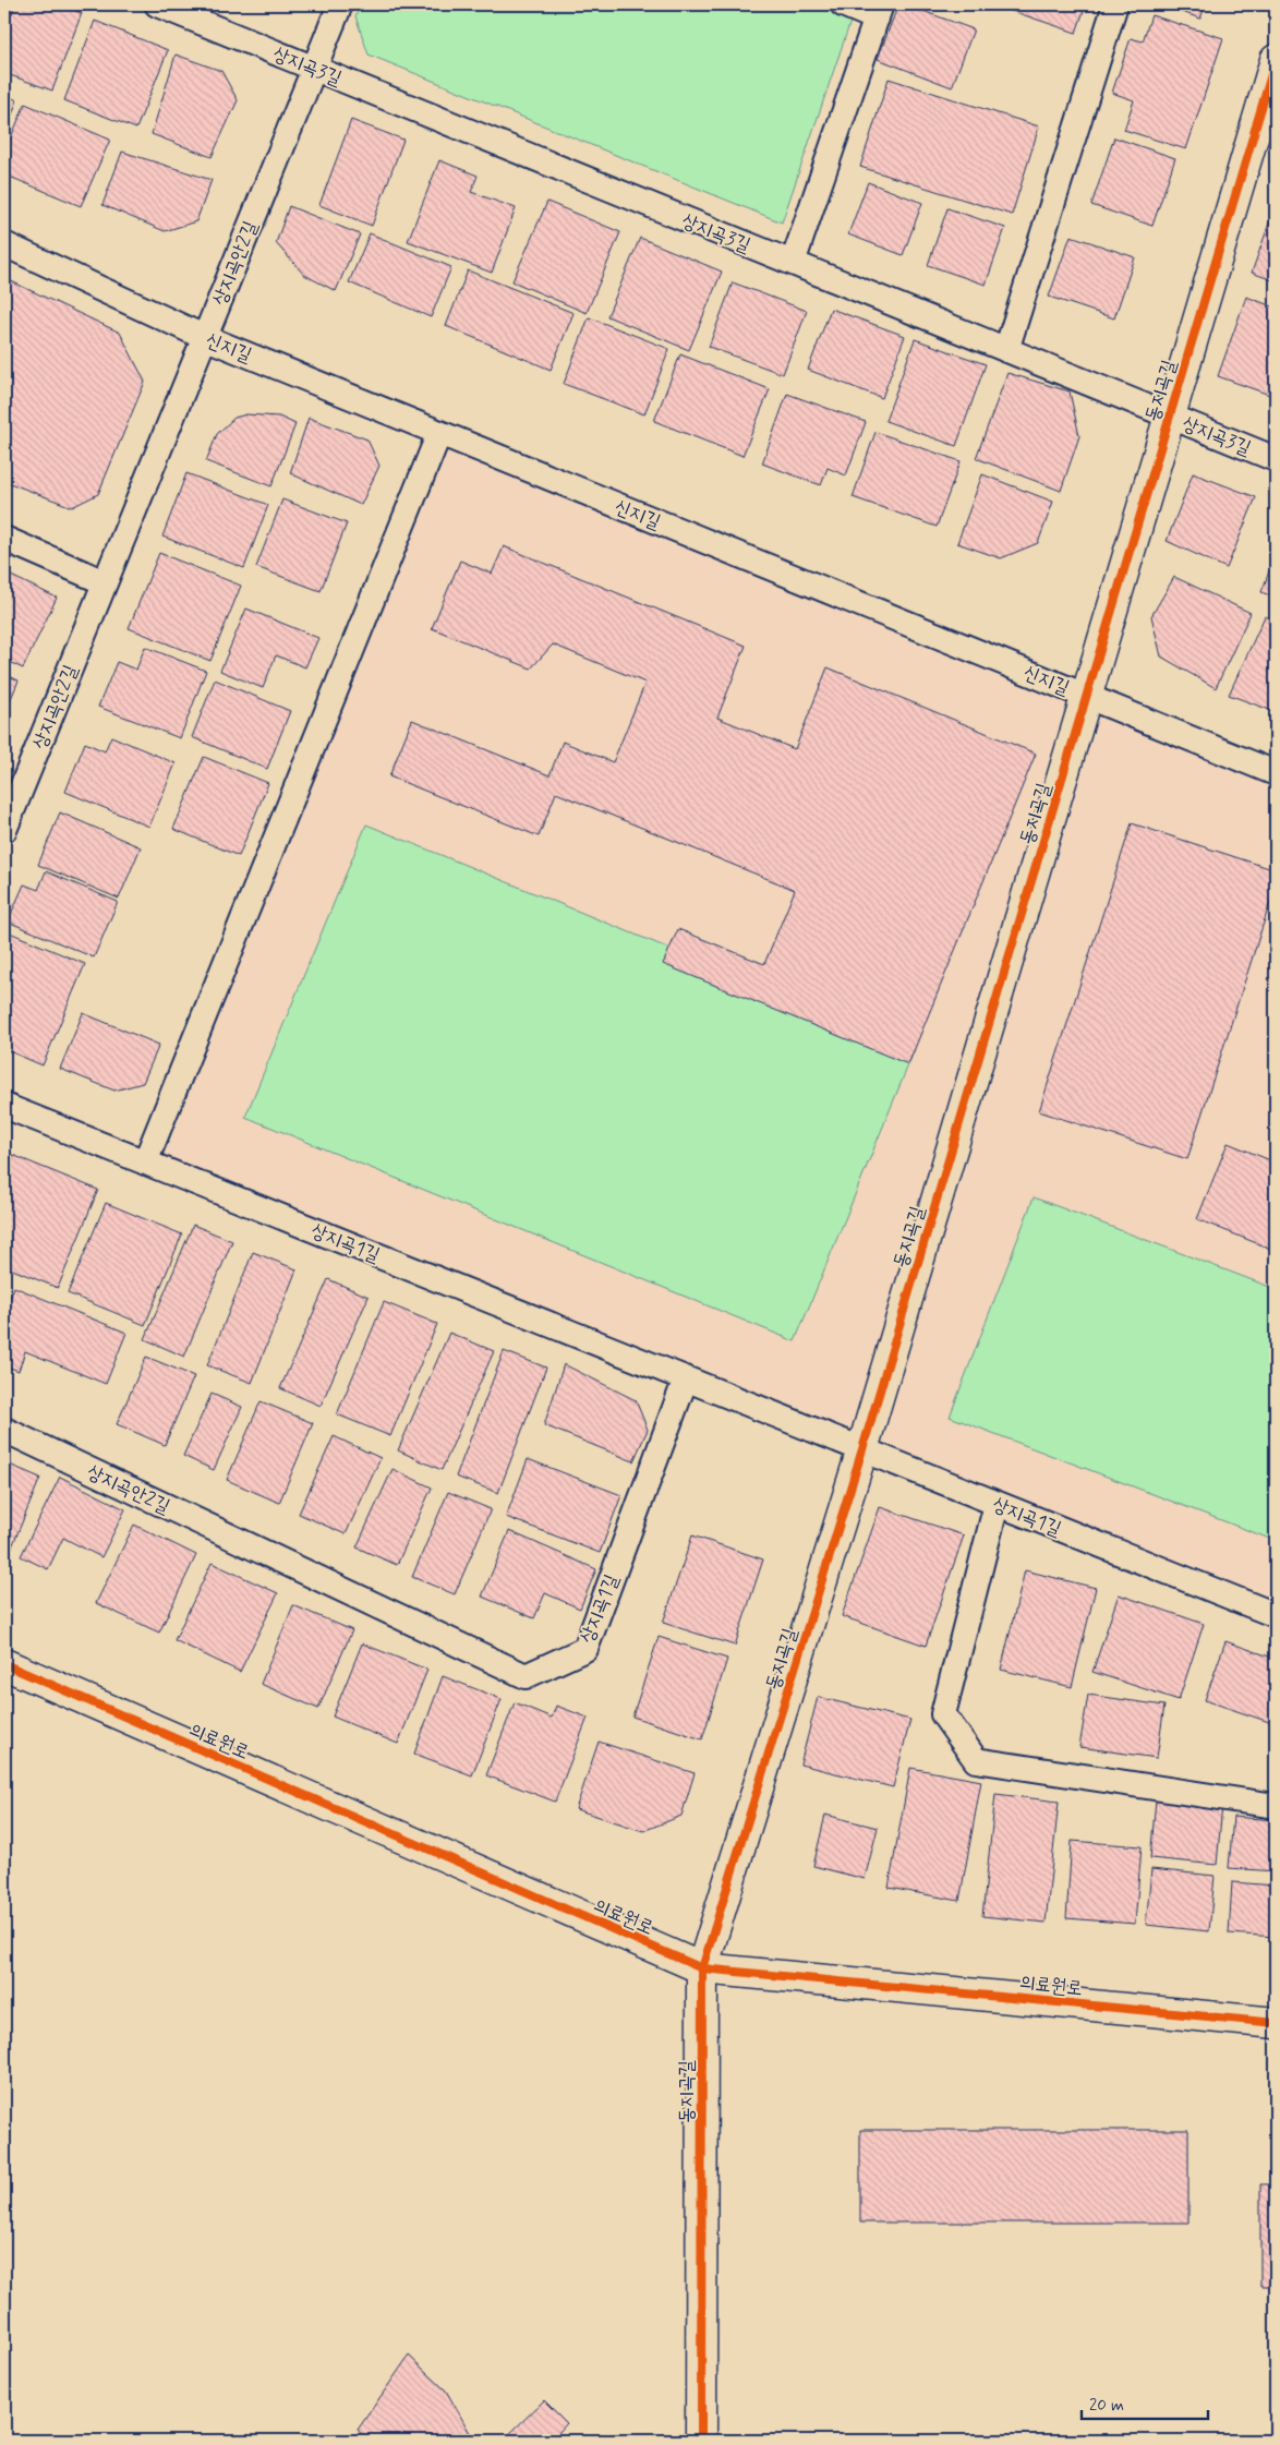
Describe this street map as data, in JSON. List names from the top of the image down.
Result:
{
  "streets": {
    "street": ["동지곡길", "의료원로"],
    "lane": [
      "상지곡3길",
      "상지곡안2길",
      "신지길",
      "상지곡1길"
    ]
  },
  "crossings": [
    ["상지곡3길", "상지곡안2길"],
    ["상지곡3길", "동지곡길"],
    ["상지곡안2길", "신지길"],
    ["상지곡안2길", "상지곡1길"],
    ["신지길", "동지곡길"],
    ["동지곡길", "상지곡1길"],
    ["동지곡길", "의료원로"]
  ],
  "scale_bar": "20 m"
}
